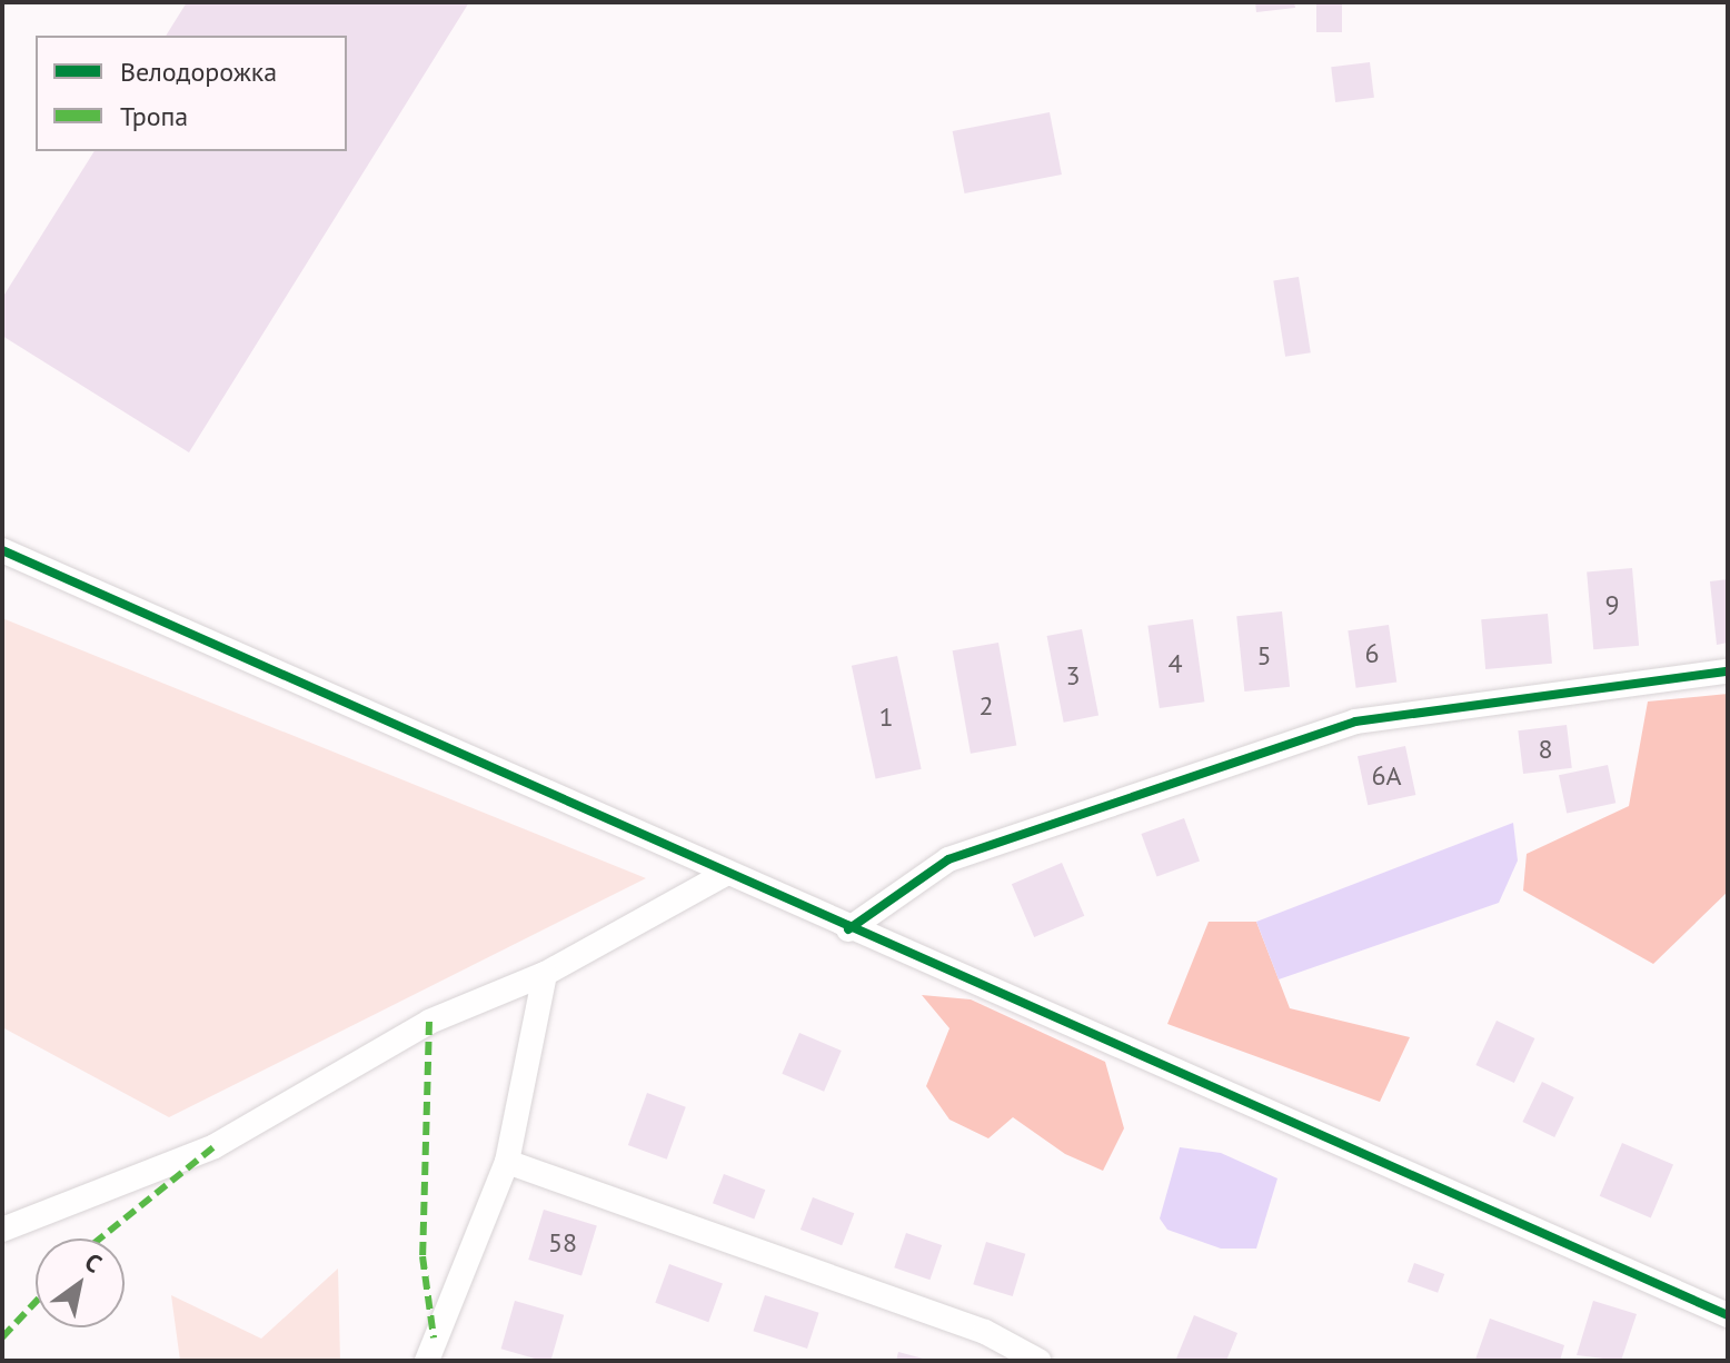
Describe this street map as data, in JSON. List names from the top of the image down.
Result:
{
  "house_numbers": [
    "9",
    "6",
    "5",
    "4",
    "3",
    "2",
    "1",
    "8",
    "6А",
    "58"
  ],
  "legend": ["Велодорожка", "Тропа"],
  "north": "top right"
}
